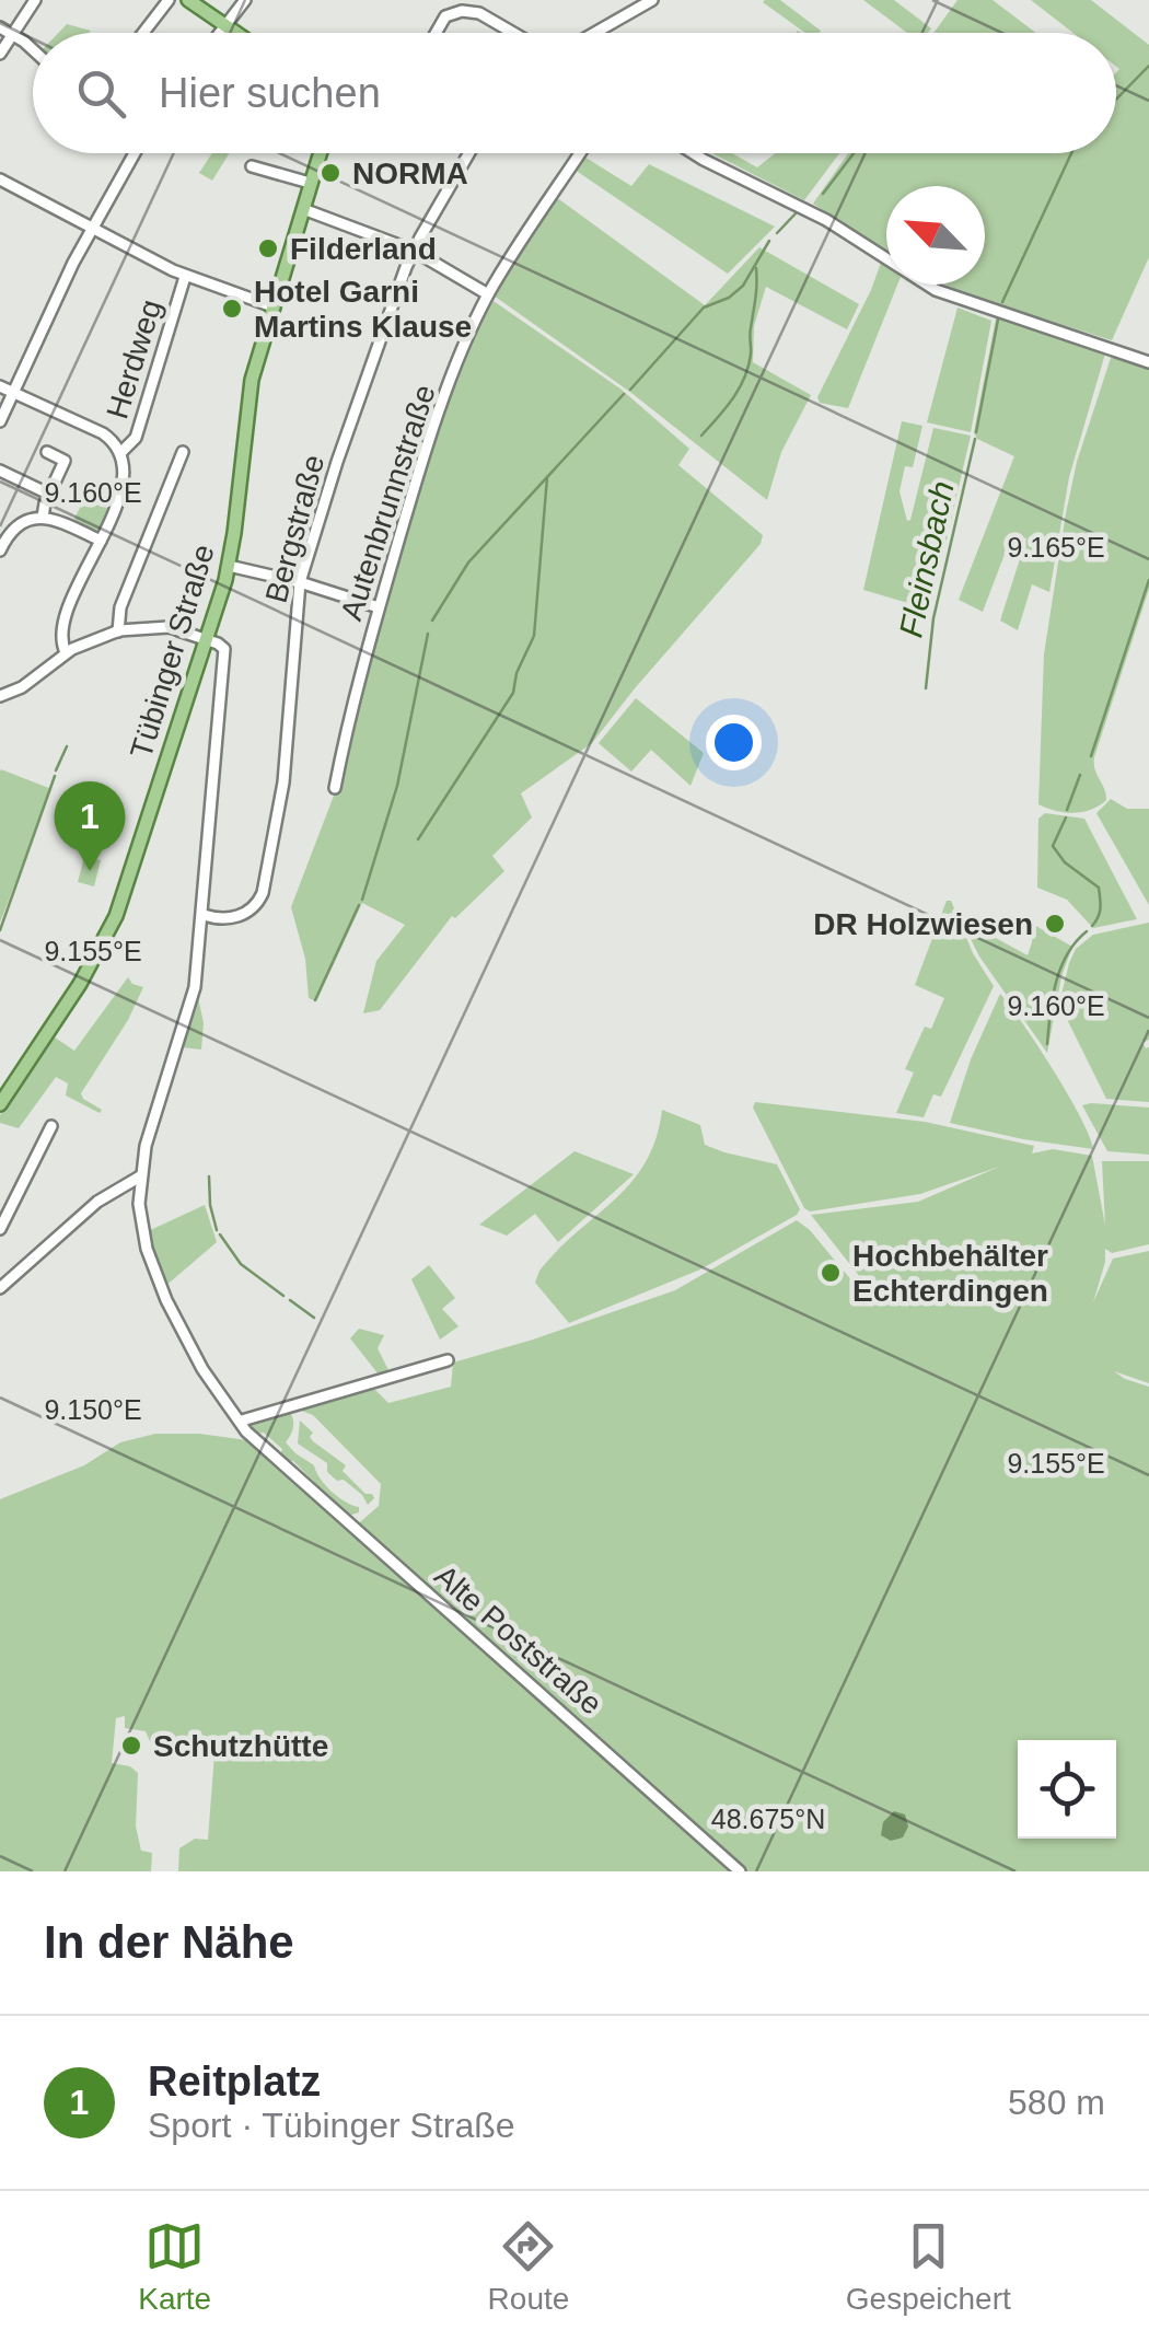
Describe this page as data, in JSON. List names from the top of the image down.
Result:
{
  "streets": {
    "main road": ["Tübinger Straße"],
    "street": [
      "Herdweg",
      "Autenbrunnstraße",
      "Bergstraße",
      "Alte Poststraße"
    ]
  },
  "crossings": [
    ["Bergstraße", "Alte Poststraße"],
    ["Tübinger Straße", "Alte Poststraße"]
  ],
  "water": ["Fleinsbach"],
  "places": [
    "NORMA",
    "Filderland",
    "Hotel Garni Martins Klause",
    "DR Holzwiesen",
    "Hochbehälter Echterdingen",
    "Schutzhütte"
  ],
  "north": "top left",
  "page": {
    "search": "Hier suchen",
    "pins": "1",
    "heading": "In der Nähe",
    "list": [
      {
        "mark": "1",
        "name": "Reitplatz",
        "note": "Sport · Tübinger Straße",
        "value": "580 m"
      }
    ],
    "nav": ["Karte", "Route", "Gespeichert"]
  },
  "coordinates": [
    "9.160°E",
    "9.165°E",
    "9.155°E",
    "9.150°E",
    "48.675°N"
  ]
}
